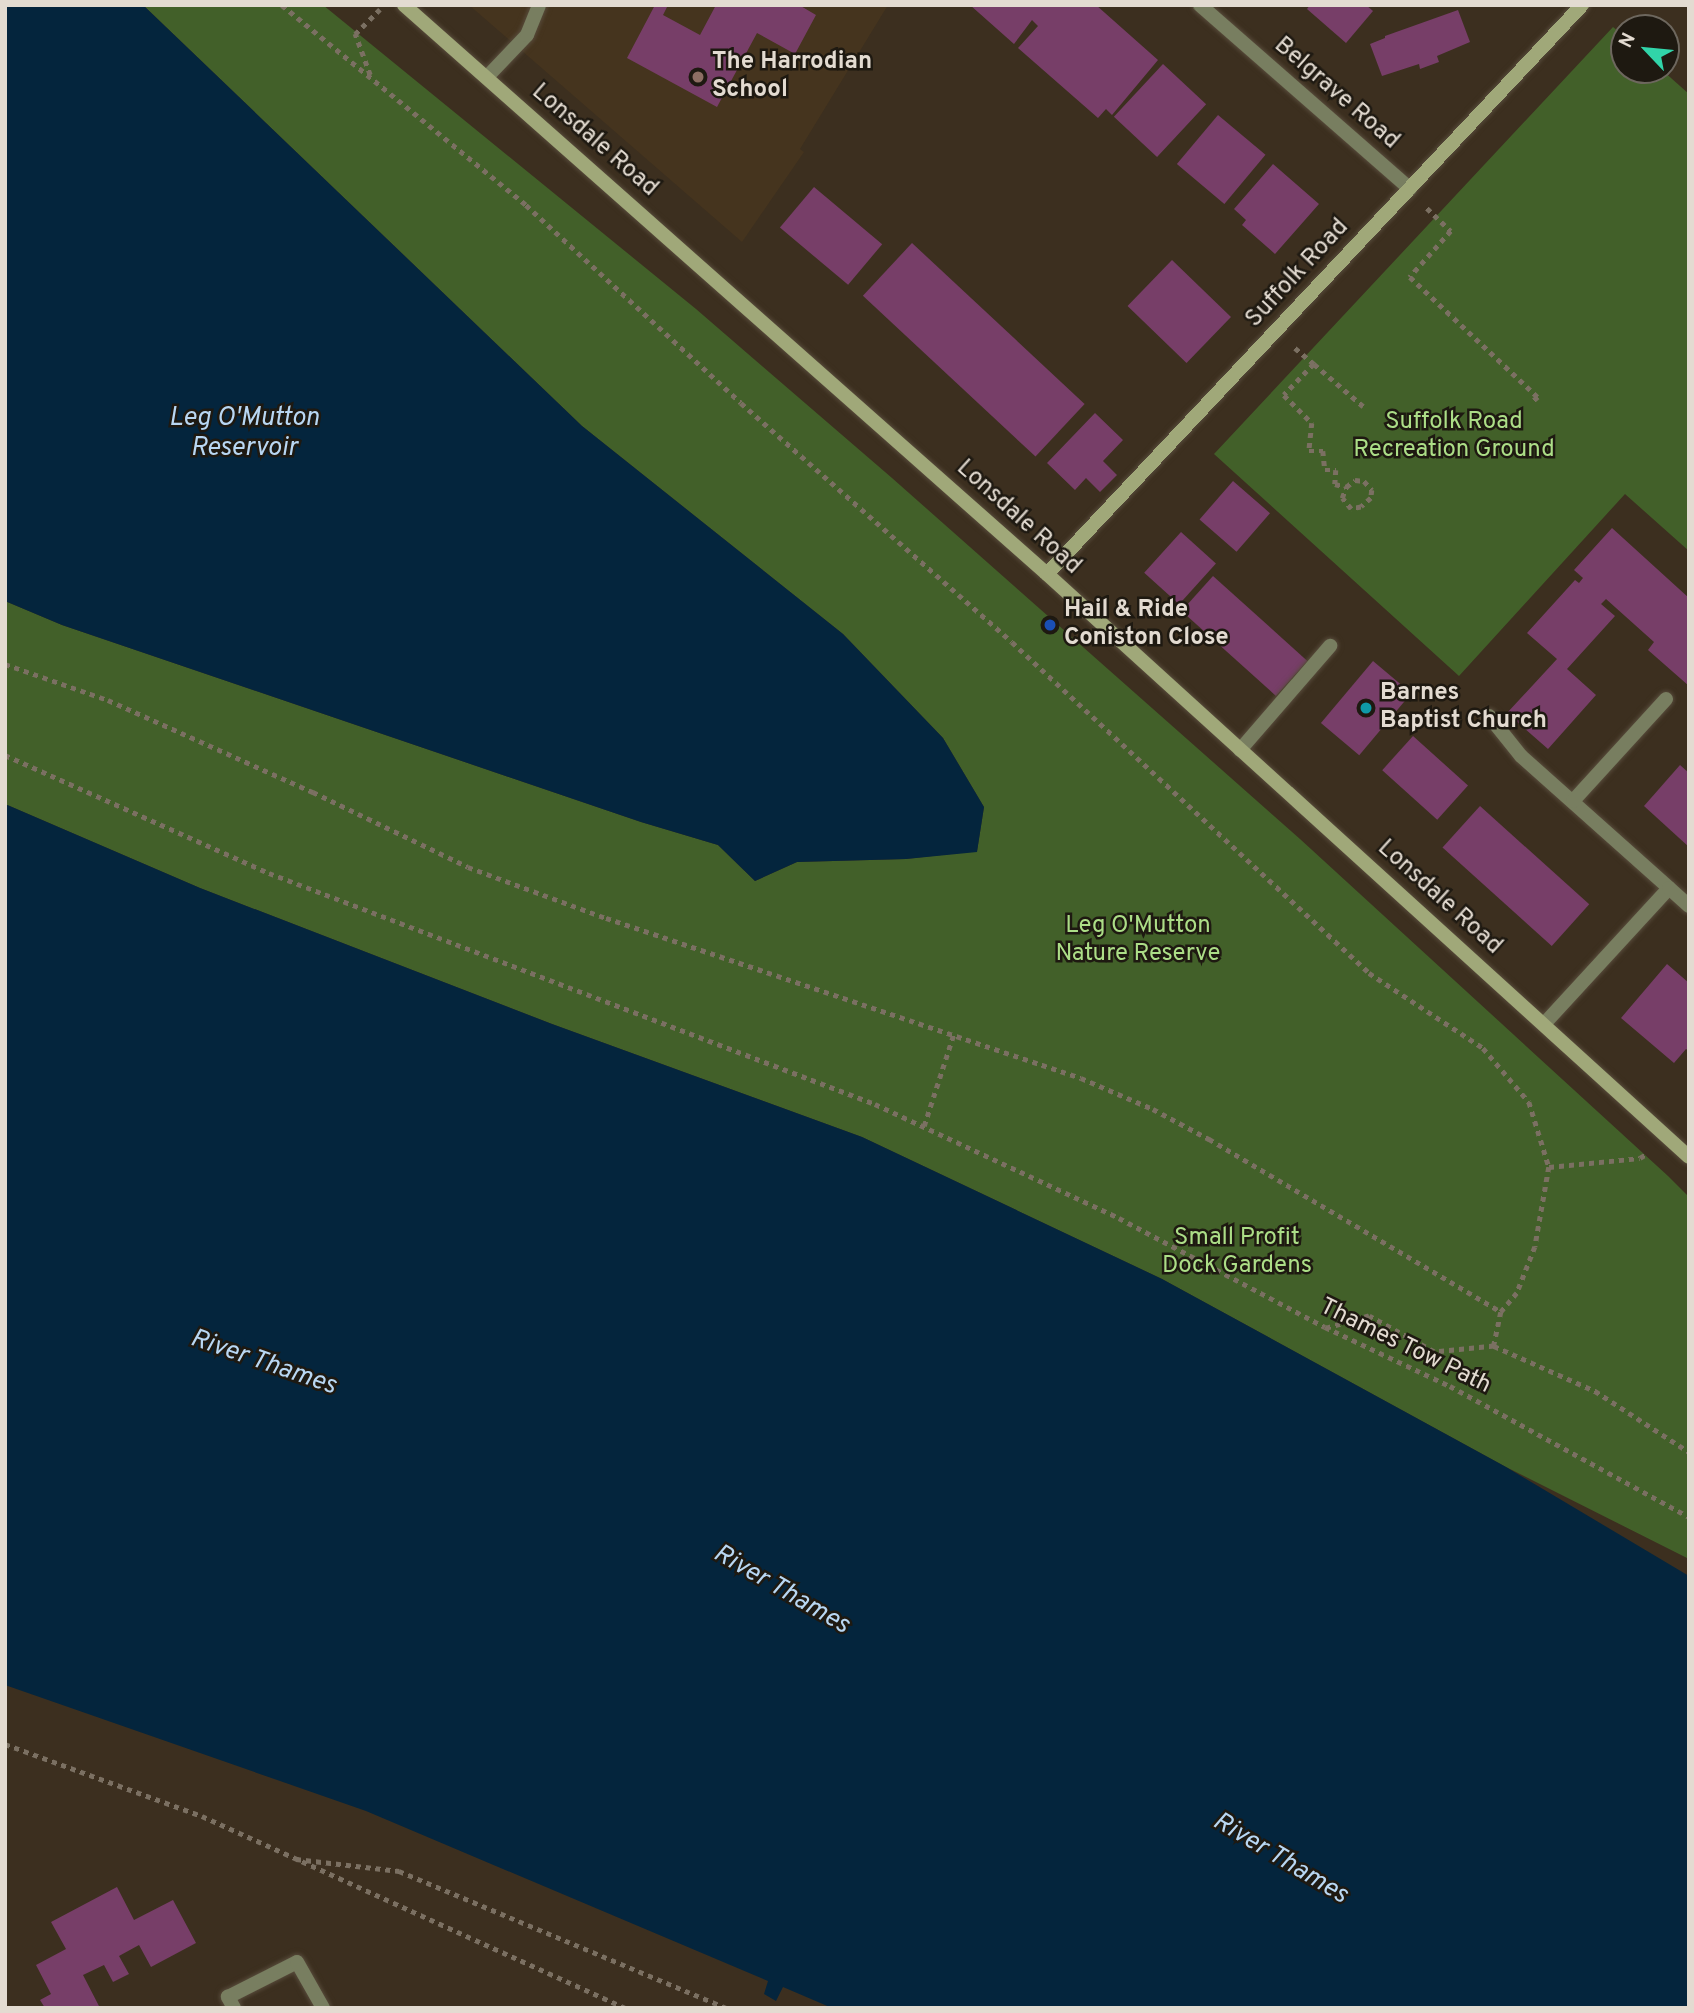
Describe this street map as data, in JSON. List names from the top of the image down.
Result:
{
  "streets": {
    "main road": ["Lonsdale Road", "Suffolk Road"],
    "street": ["Belgrave Road"],
    "path": ["Thames Tow Path"]
  },
  "crossings": [
    ["Belgrave Road", "Suffolk Road"],
    ["Lonsdale Road", "Suffolk Road"]
  ],
  "water": ["Leg O'Mutton Reservoir", "River Thames"],
  "parks": ["Suffolk Road Recreation Ground", "Leg O'Mutton Nature Reserve", "Small Profit Dock Gardens"],
  "places": ["The Harrodian School", "Hail & Ride Coniston Close", "Barnes Baptist Church"],
  "north": "top left"
}
